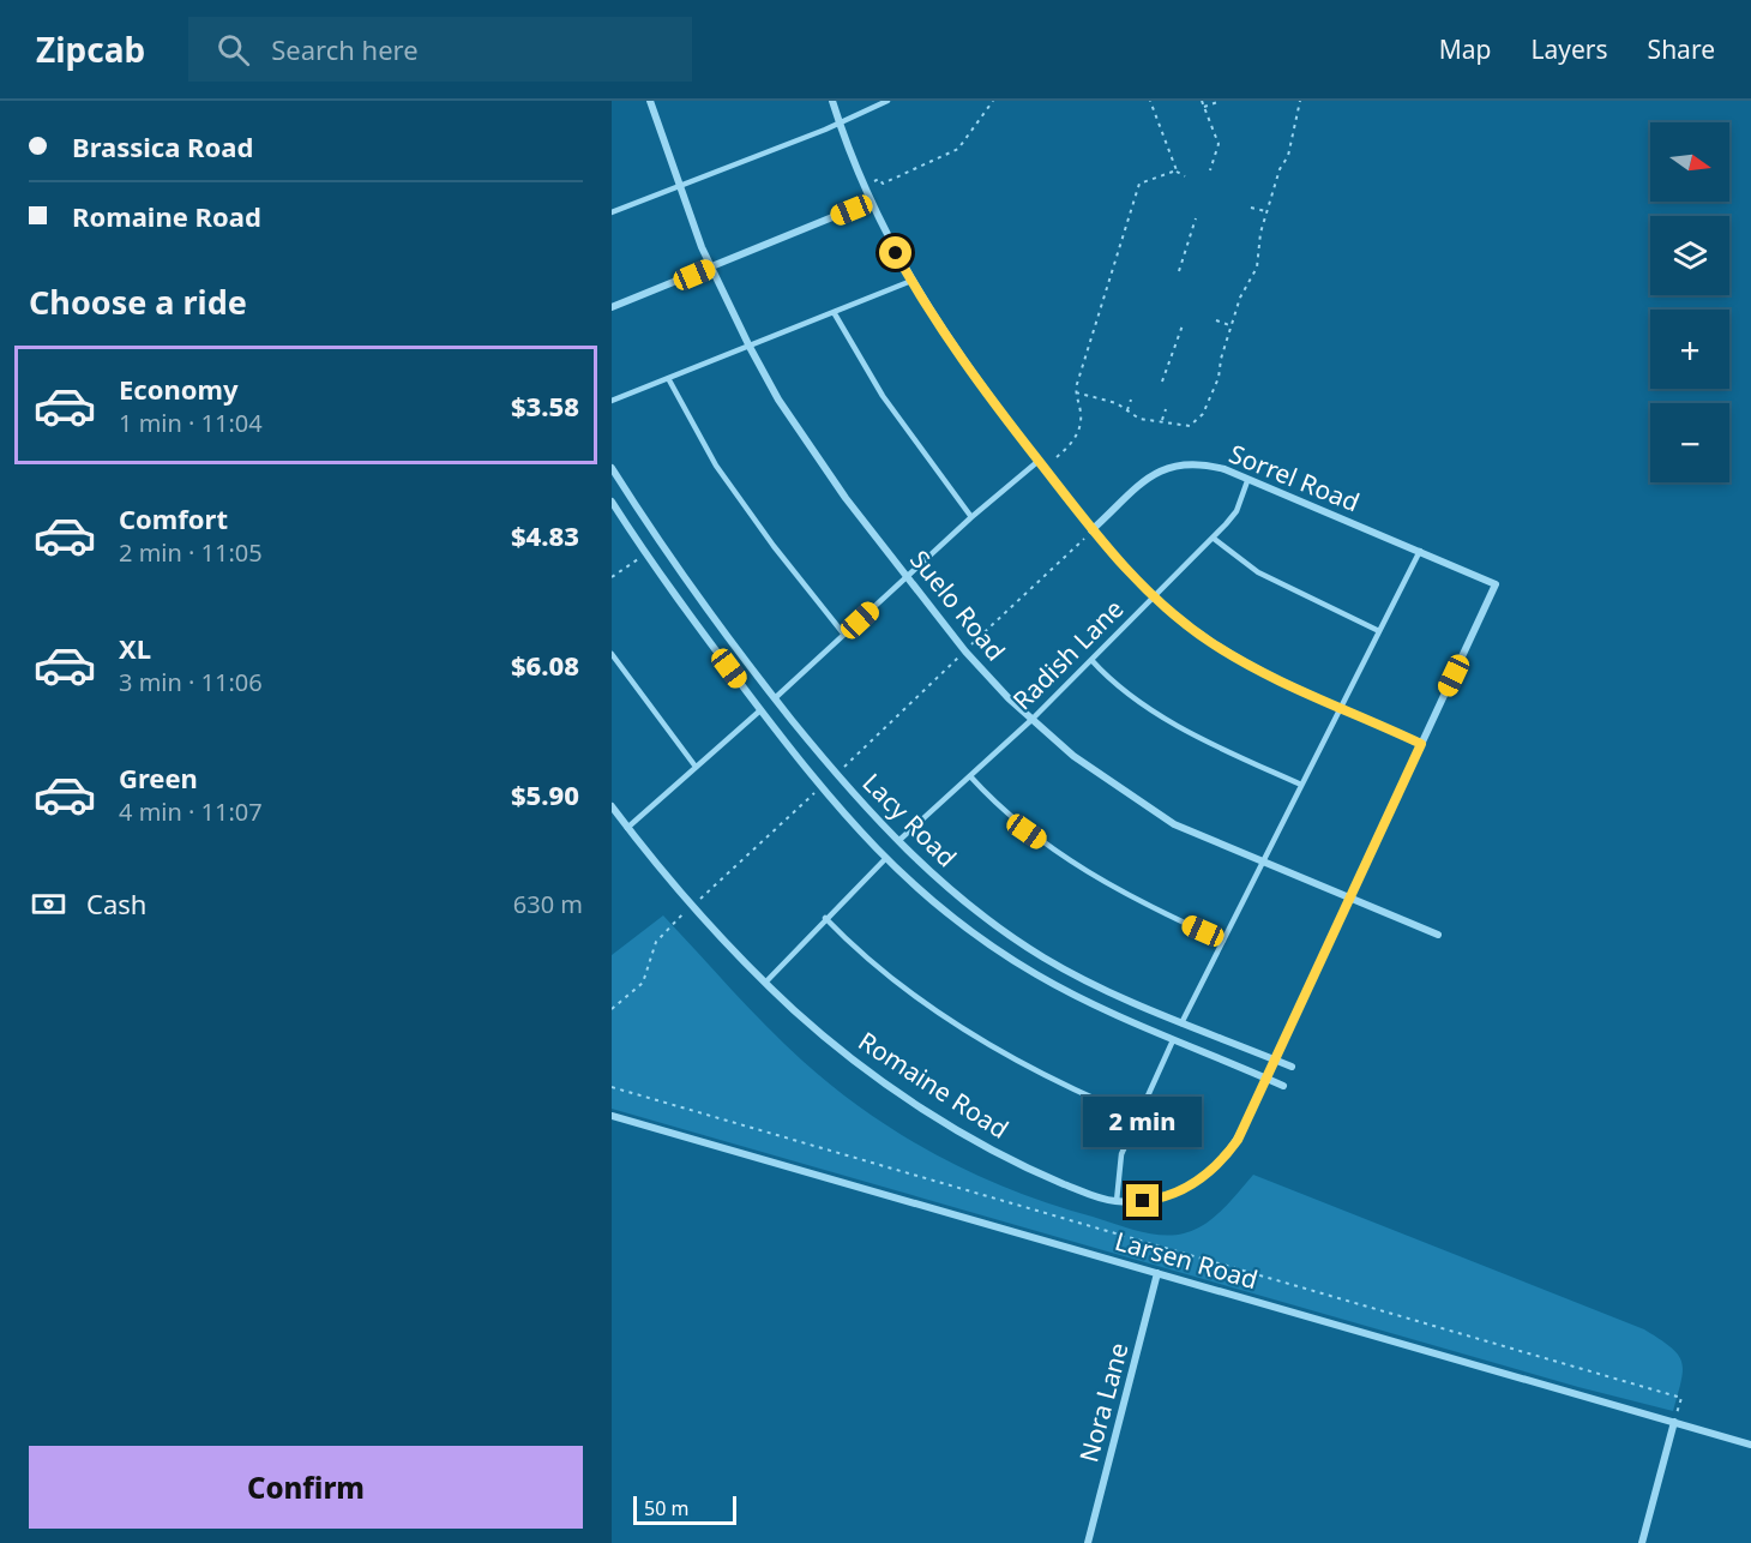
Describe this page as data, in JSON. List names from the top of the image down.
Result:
{
  "streets": {
    "street": [
      "Sorrel Road",
      "Suelo Road",
      "Lacy Road",
      "Romaine Road",
      "Larsen Road",
      "Nora Lane"
    ],
    "lane": ["Radish Lane"]
  },
  "crossings": [
    ["Sorrel Road", "Radish Lane"],
    ["Sorrel Road", "Romaine Road"],
    ["Suelo Road", "Radish Lane"],
    ["Suelo Road", "Romaine Road"],
    ["Radish Lane", "Lacy Road"],
    ["Lacy Road", "Romaine Road"],
    ["Larsen Road", "Nora Lane"]
  ],
  "scale_bar": "50 m",
  "north": "right",
  "page": {
    "header": "Zipcab",
    "search": "Search here",
    "nav": ["Map", "Layers", "Share"],
    "banner": ["Brassica Road", "Romaine Road"],
    "map_buttons": ["+", "−"],
    "heading": "Choose a ride",
    "list": [
      {
        "name": "Economy",
        "note": "1 min · 11:04",
        "value": "$3.58"
      },
      {
        "name": "Comfort",
        "note": "2 min · 11:05",
        "value": "$4.83"
      },
      {
        "name": "XL",
        "note": "3 min · 11:06",
        "value": "$6.08"
      },
      {
        "name": "Green",
        "note": "4 min · 11:07",
        "value": "$5.90"
      }
    ],
    "pay": ["Cash", "630 m"],
    "bubble": "2 min",
    "buttons": "Confirm",
    "scale": "50 m"
  }
}
